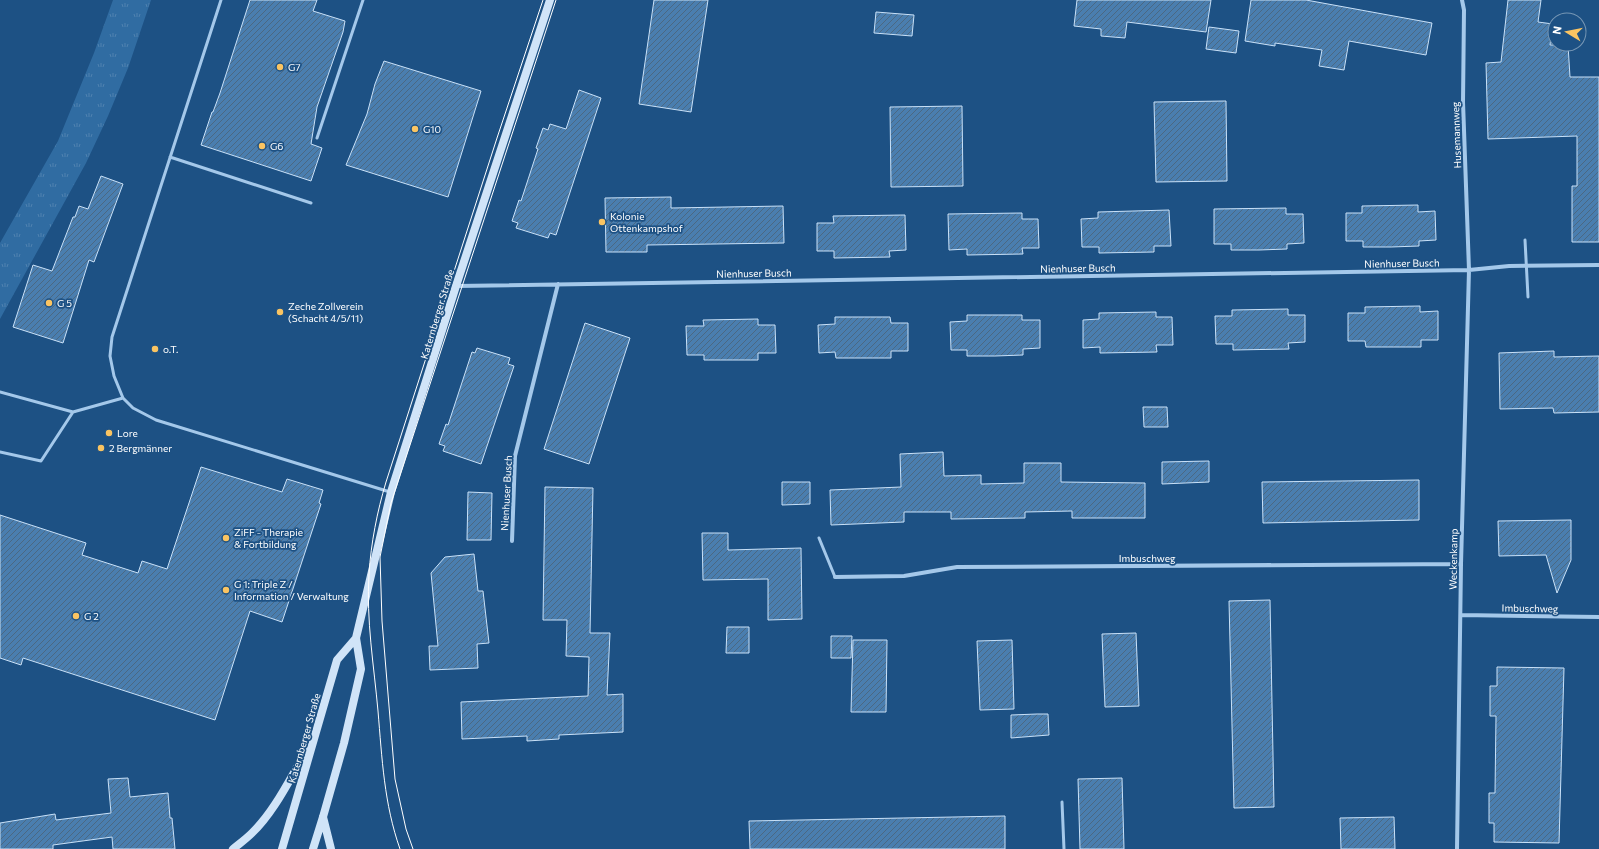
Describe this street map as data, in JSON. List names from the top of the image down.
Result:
{
  "streets": {
    "main road": ["Katernberger Straße"],
    "street": [
      "Husemannweg",
      "Nienhuser Busch",
      "Imbuschweg",
      "Weckenkamp"
    ]
  },
  "crossings": [
    ["Husemannweg", "Nienhuser Busch"],
    ["Husemannweg", "Weckenkamp"],
    ["Nienhuser Busch", "Katernberger Straße"],
    ["Nienhuser Busch", "Weckenkamp"],
    ["Imbuschweg", "Weckenkamp"]
  ],
  "places": [
    "G7",
    "G10",
    "G6",
    "Kolonie Ottenkampshof",
    "G 5",
    "Zeche Zollverein (Schacht 4/5/11)",
    "o.T.",
    "Lore",
    "2 Bergmänner",
    "ZiFF - Therapie & Fortbildung",
    "G 1: Triple Z / Information / Verwaltung",
    "G 2"
  ],
  "north": "left"
}
